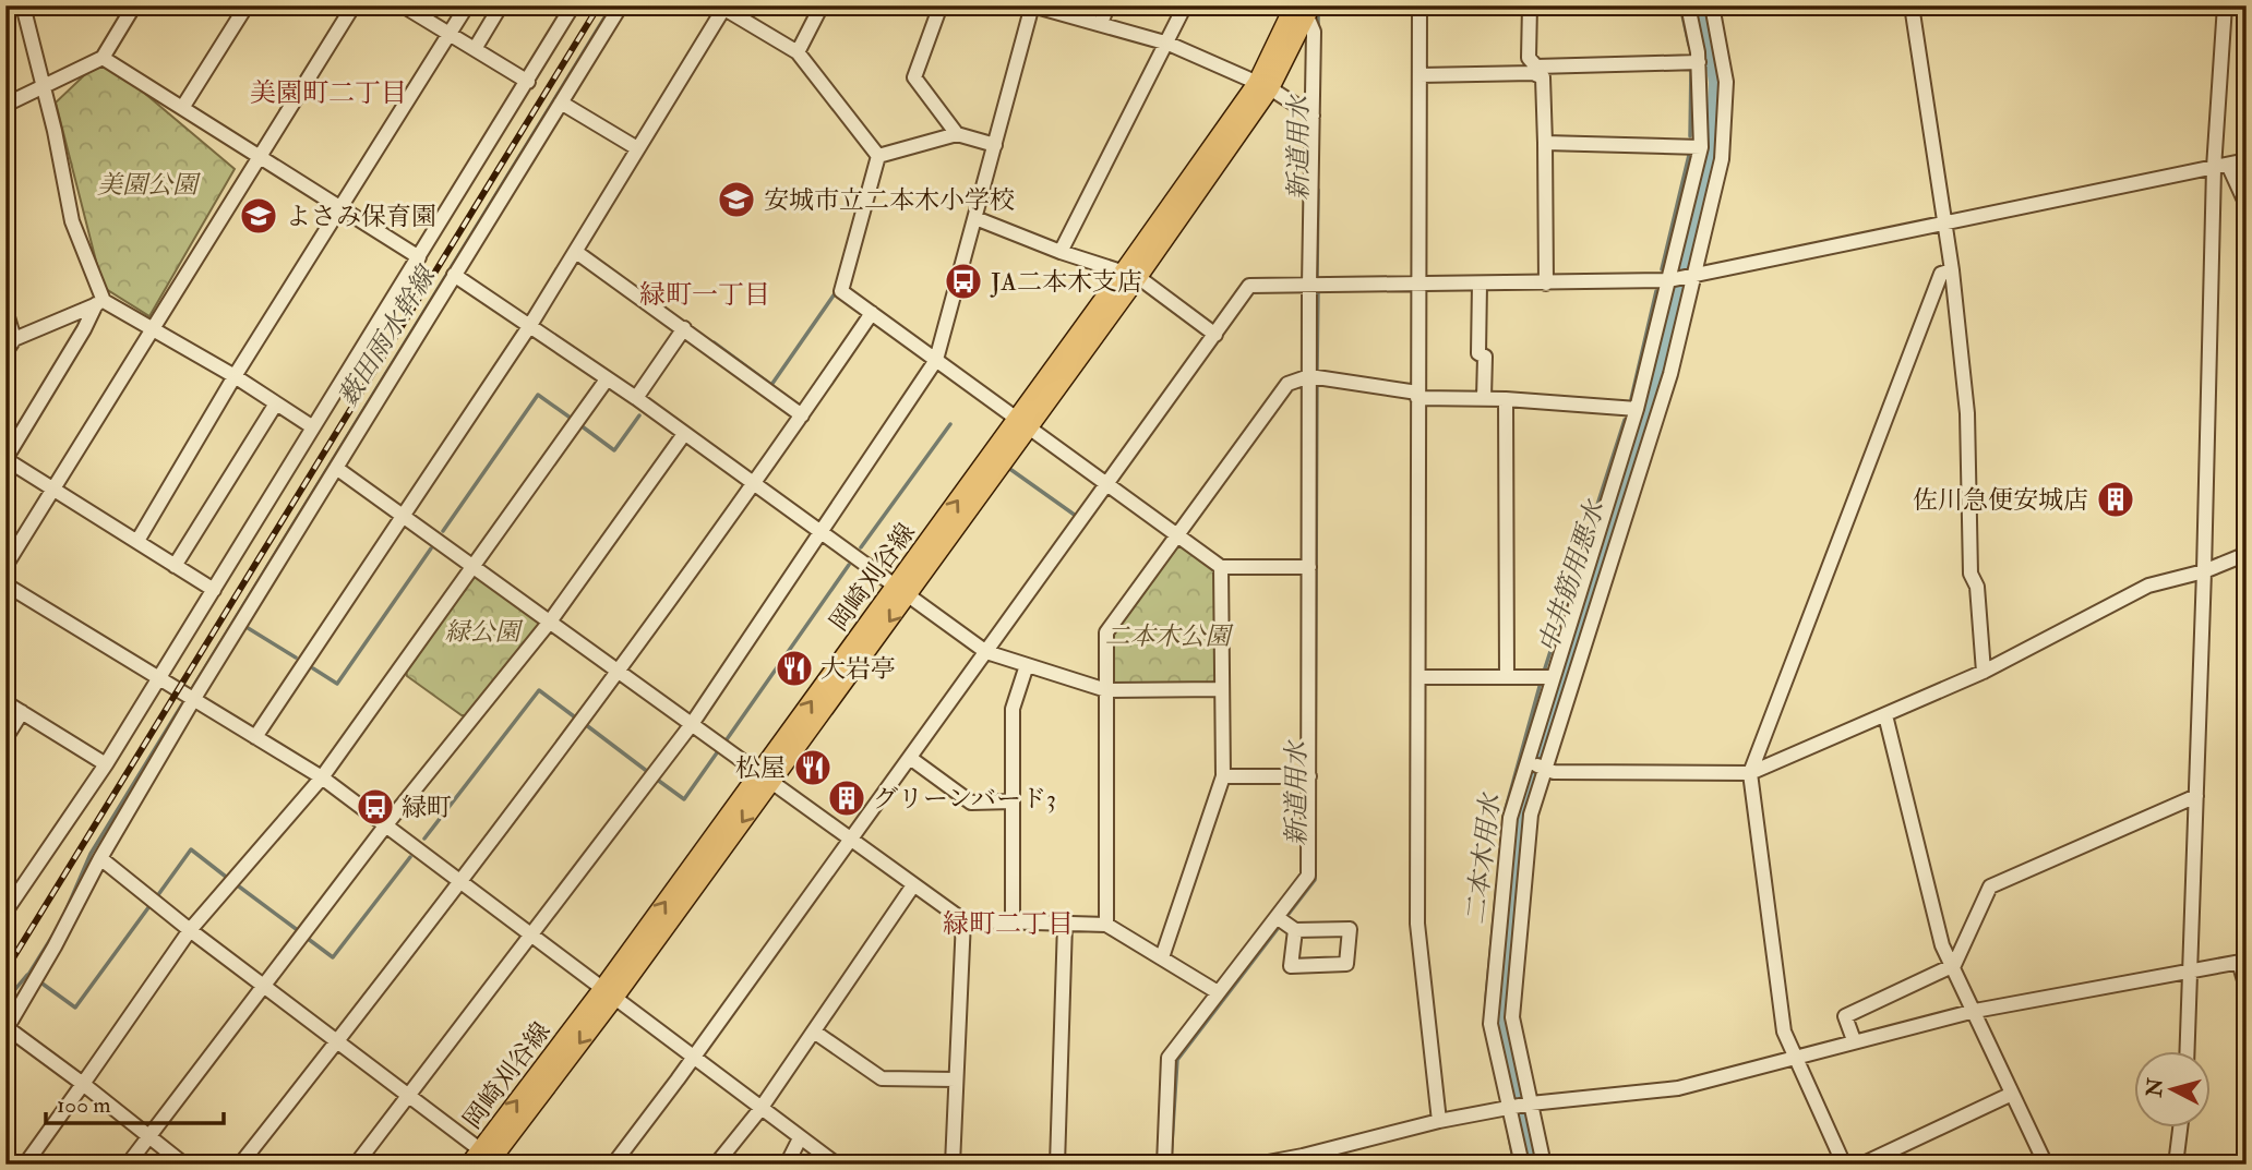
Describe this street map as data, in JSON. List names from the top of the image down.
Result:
{
  "streets": {
    "main road": ["岡崎刈谷線"]
  },
  "districts": ["美園町二丁目", "緑町一丁目", "緑町二丁目"],
  "water": [
    "新道用水",
    "薮田雨水幹線",
    "中井筋用悪水",
    "二本木用水"
  ],
  "parks": ["美園公園", "緑公園", "二本木公園"],
  "places": {
    "school or university": ["安城市立二本木小学校", "よさみ保育園"],
    "bus stop": ["JA二本木支店", "緑町"],
    "building": ["佐川急便安城店", "グリーンバード3"],
    "restaurant": ["大岩亭", "松屋"]
  },
  "scale_bar": "100 m",
  "north": "left"
}
